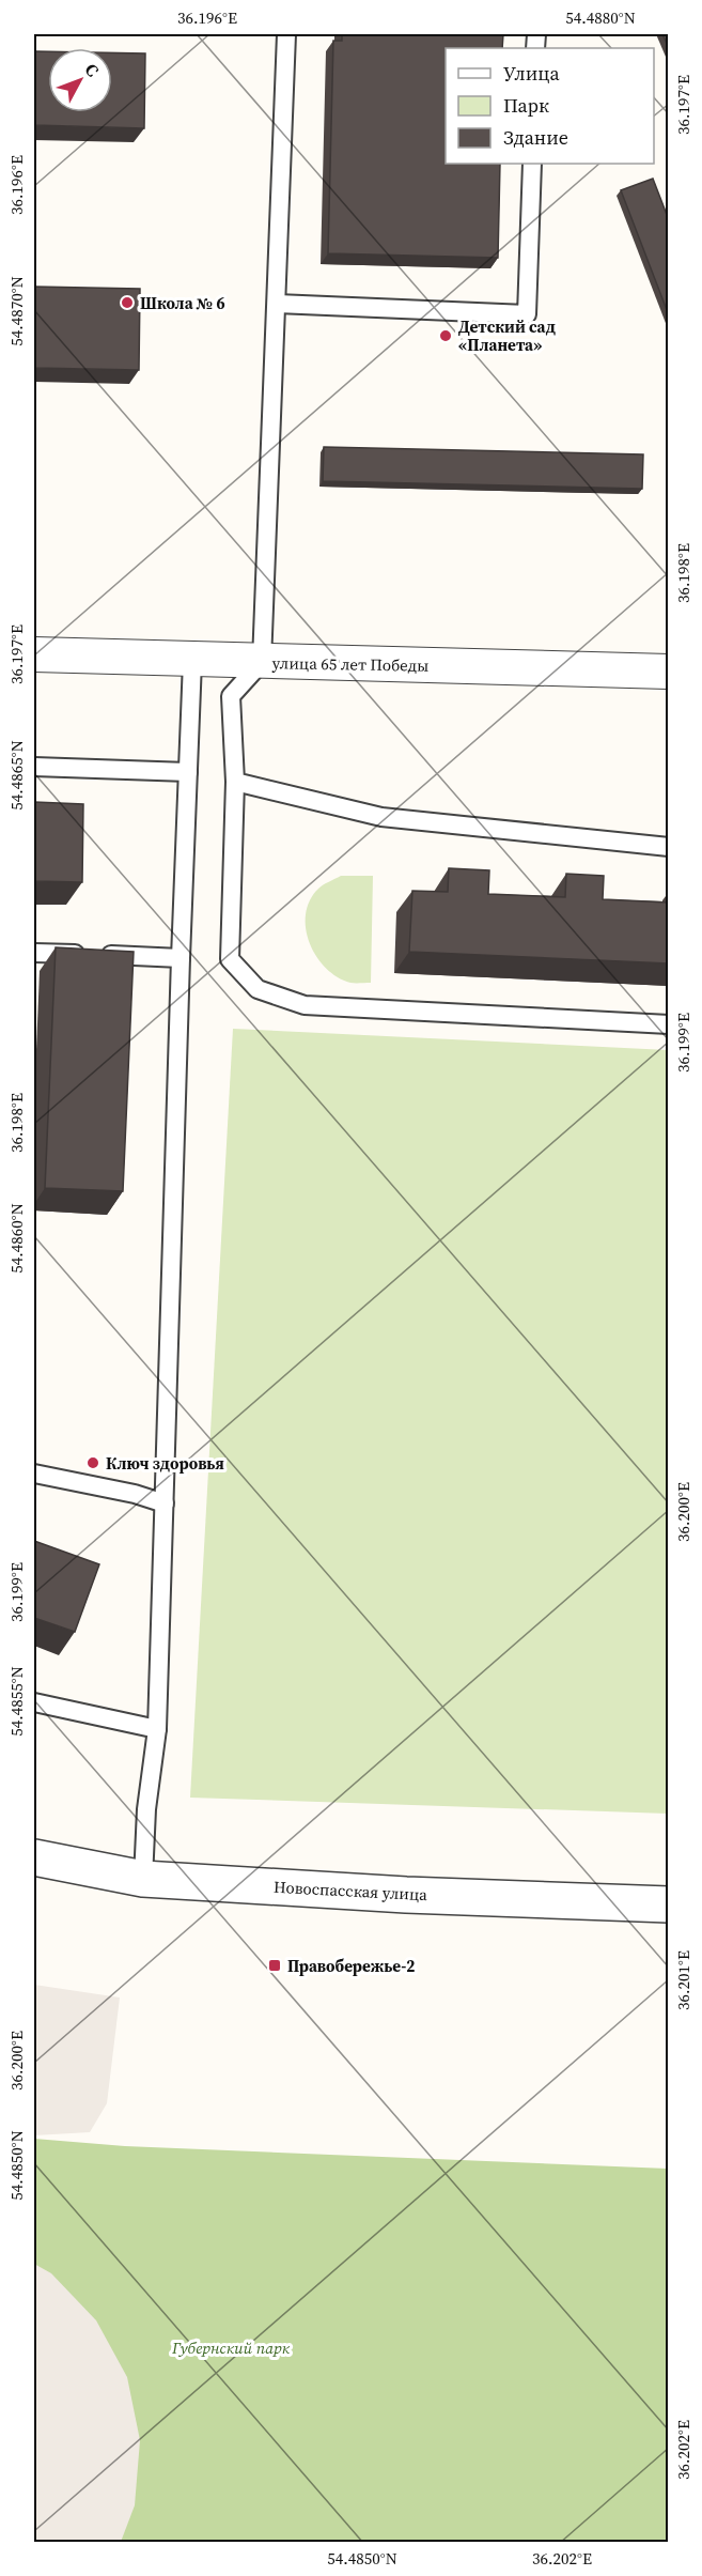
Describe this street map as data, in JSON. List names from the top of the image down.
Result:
{
  "streets": {
    "street": ["улица 65 лет Победы", "Новоспасская улица"]
  },
  "parks": ["Губернский парк"],
  "places": {
    "other": ["Школа № 6", "Детский сад «Планета»", "Ключ здоровья"],
    "transit": ["Правобережье-2"]
  },
  "legend": ["Улица", "Парк", "Здание"],
  "north": "top right",
  "coordinates": [
    "36.196°E",
    "54.4880°N",
    "36.197°E",
    "54.4870°N",
    "36.198°E",
    "54.4865°N",
    "36.199°E",
    "54.4860°N",
    "36.200°E",
    "54.4855°N",
    "36.201°E",
    "54.4850°N",
    "36.202°E"
  ]
}
